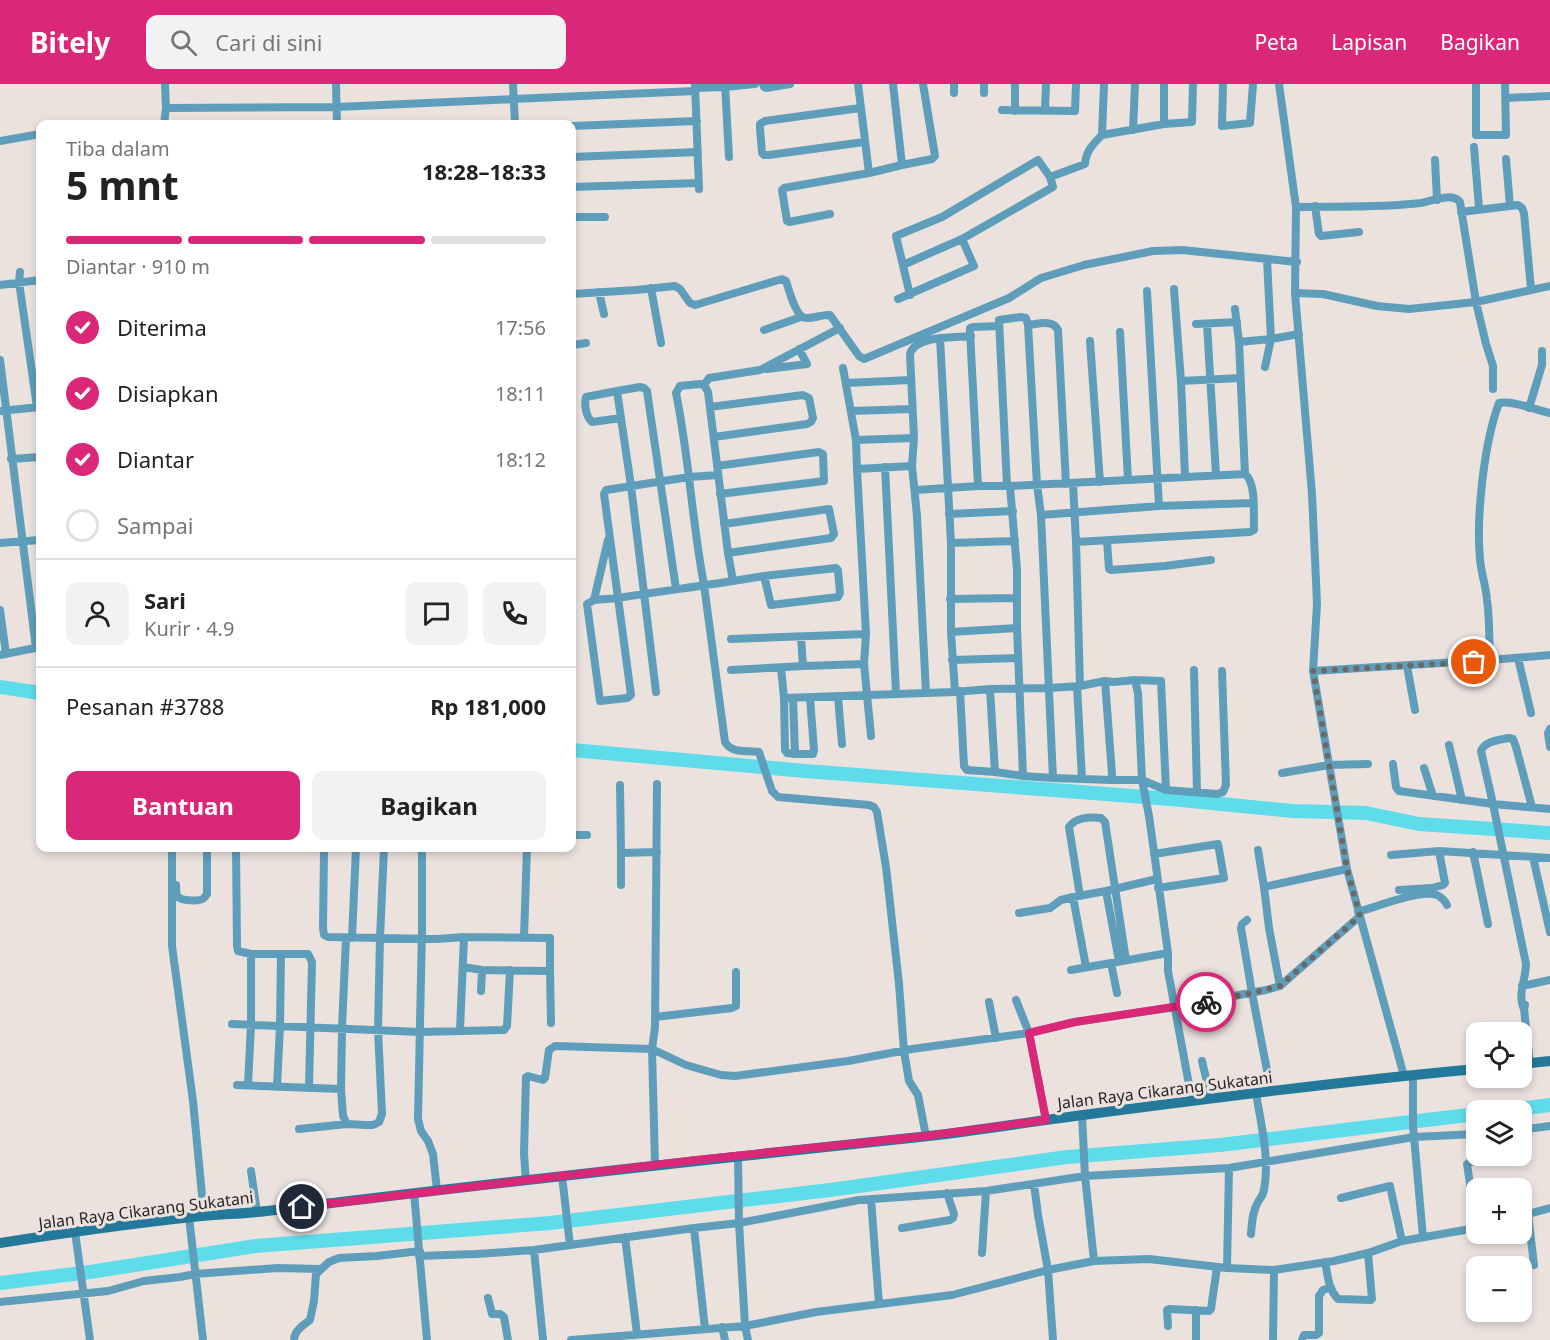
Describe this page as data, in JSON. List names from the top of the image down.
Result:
{
  "streets": {
    "main road": ["Jalan Raya Cikarang Sukatani"]
  },
  "page": {
    "header": "Bitely",
    "search": "Cari di sini",
    "nav": ["Peta", "Lapisan", "Bagikan"],
    "heading": ["5 mnt", "Tiba dalam", "18:28–18:33"],
    "panel": [
      "Sari",
      "Kurir · 4.9",
      "Pesanan #3788",
      "Rp 181,000"
    ],
    "bar": "Diantar · 910 m",
    "list": [
      ["Diterima", "17:56"],
      ["Disiapkan", "18:11"],
      ["Diantar", "18:12"],
      "Sampai"
    ],
    "buttons": ["Bantuan", "Bagikan"],
    "map_buttons": ["+", "−"]
  }
}
